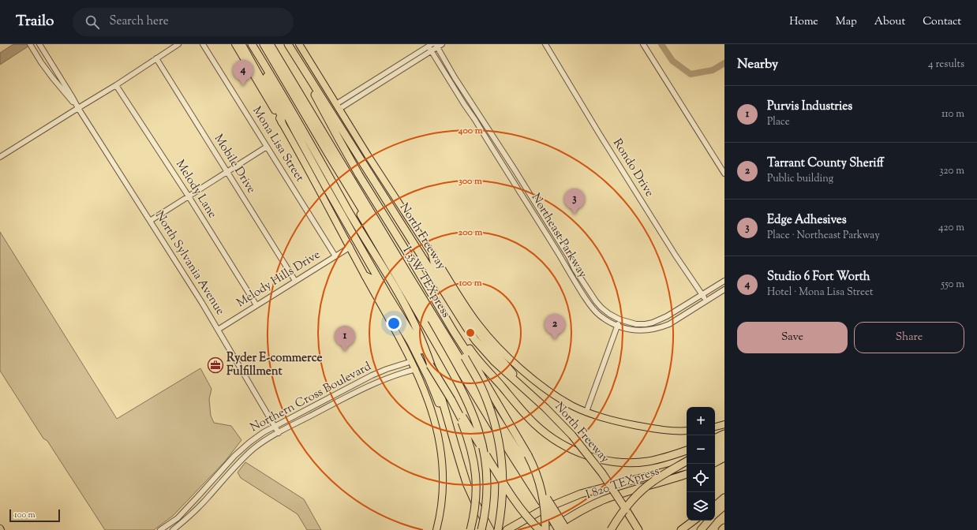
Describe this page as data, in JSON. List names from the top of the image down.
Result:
{
  "streets": {
    "highway": ["North Freeway", "I 35W TEXpress", "I 820 TEXpress"],
    "street": [
      "Mona Lisa Street",
      "Mobile Drive",
      "Rondo Drive",
      "Melody Lane",
      "Northeast Parkway",
      "North Sylvania Avenue",
      "Melody Hills Drive",
      "Northern Cross Boulevard"
    ]
  },
  "crossings": [
    ["Mona Lisa Street", "Melody Hills Drive"],
    ["Mobile Drive", "Melody Hills Drive"],
    ["Rondo Drive", "Northeast Parkway"],
    ["Melody Lane", "Melody Hills Drive"],
    ["North Sylvania Avenue", "Melody Hills Drive"],
    ["North Sylvania Avenue", "Northern Cross Boulevard"]
  ],
  "places": {
    "office": ["Ryder E-commerce Fulfillment"]
  },
  "scale_bar": "100 m",
  "page": {
    "header": "Trailo",
    "search": "Search here",
    "nav": [
      "Home",
      "Map",
      "About",
      "Contact"
    ],
    "heading": ["Nearby", "4 results"],
    "pins": [
      "4",
      "3",
      "2",
      "1"
    ],
    "list": [
      {
        "mark": "1",
        "name": "Purvis Industries",
        "note": "Place",
        "value": "110 m"
      },
      {
        "mark": "2",
        "name": "Tarrant County Sheriff",
        "note": "Public building",
        "value": "320 m"
      },
      {
        "mark": "3",
        "name": "Edge Adhesives",
        "note": "Place · Northeast Parkway",
        "value": "420 m"
      },
      {
        "mark": "4",
        "name": "Studio 6 Fort Worth",
        "note": "Hotel · Mona Lisa Street",
        "value": "550 m"
      }
    ],
    "buttons": ["Save", "Share"],
    "map_buttons": ["+", "−"],
    "scale": "100 m"
  },
  "rings": [
    "400 m",
    "300 m",
    "200 m",
    "100 m"
  ]
}
